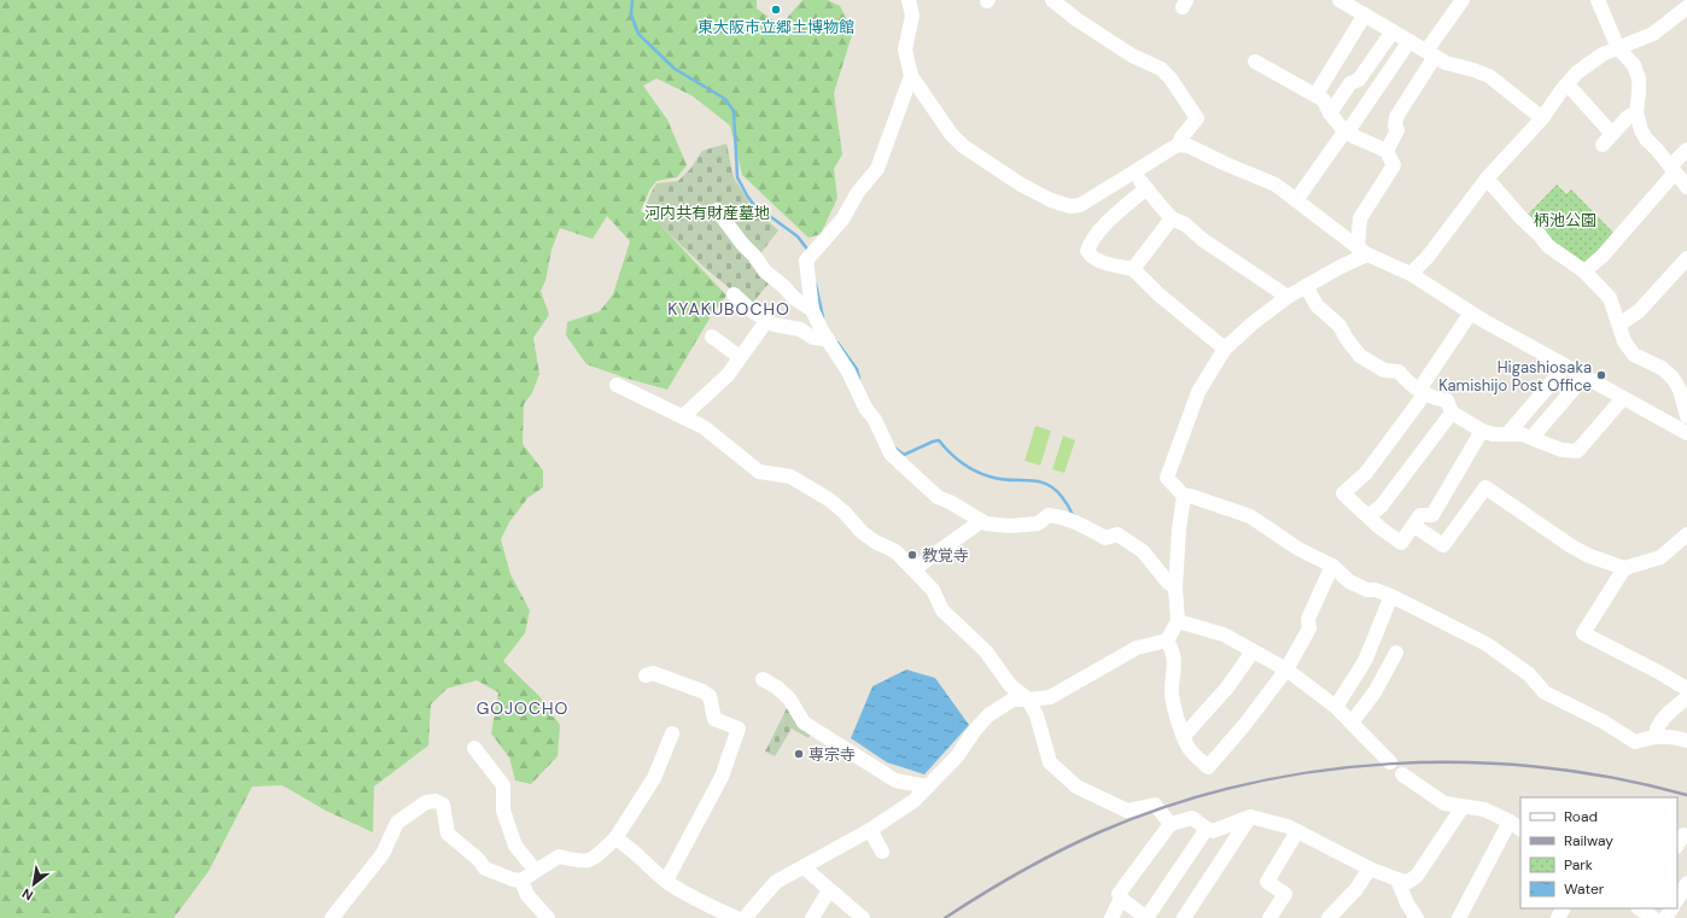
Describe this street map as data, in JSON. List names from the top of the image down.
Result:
{
  "districts": ["KYAKUBOCHO", "GOJOCHO"],
  "parks": ["河内共有財産墓地", "柄池公園"],
  "places": [
    "東大阪市立郷土博物館",
    "Higashiosaka Kamishijo Post Office",
    "教覚寺",
    "専宗寺"
  ],
  "legend": [
    "Road",
    "Railway",
    "Park",
    "Water"
  ],
  "north": "bottom left"
}
